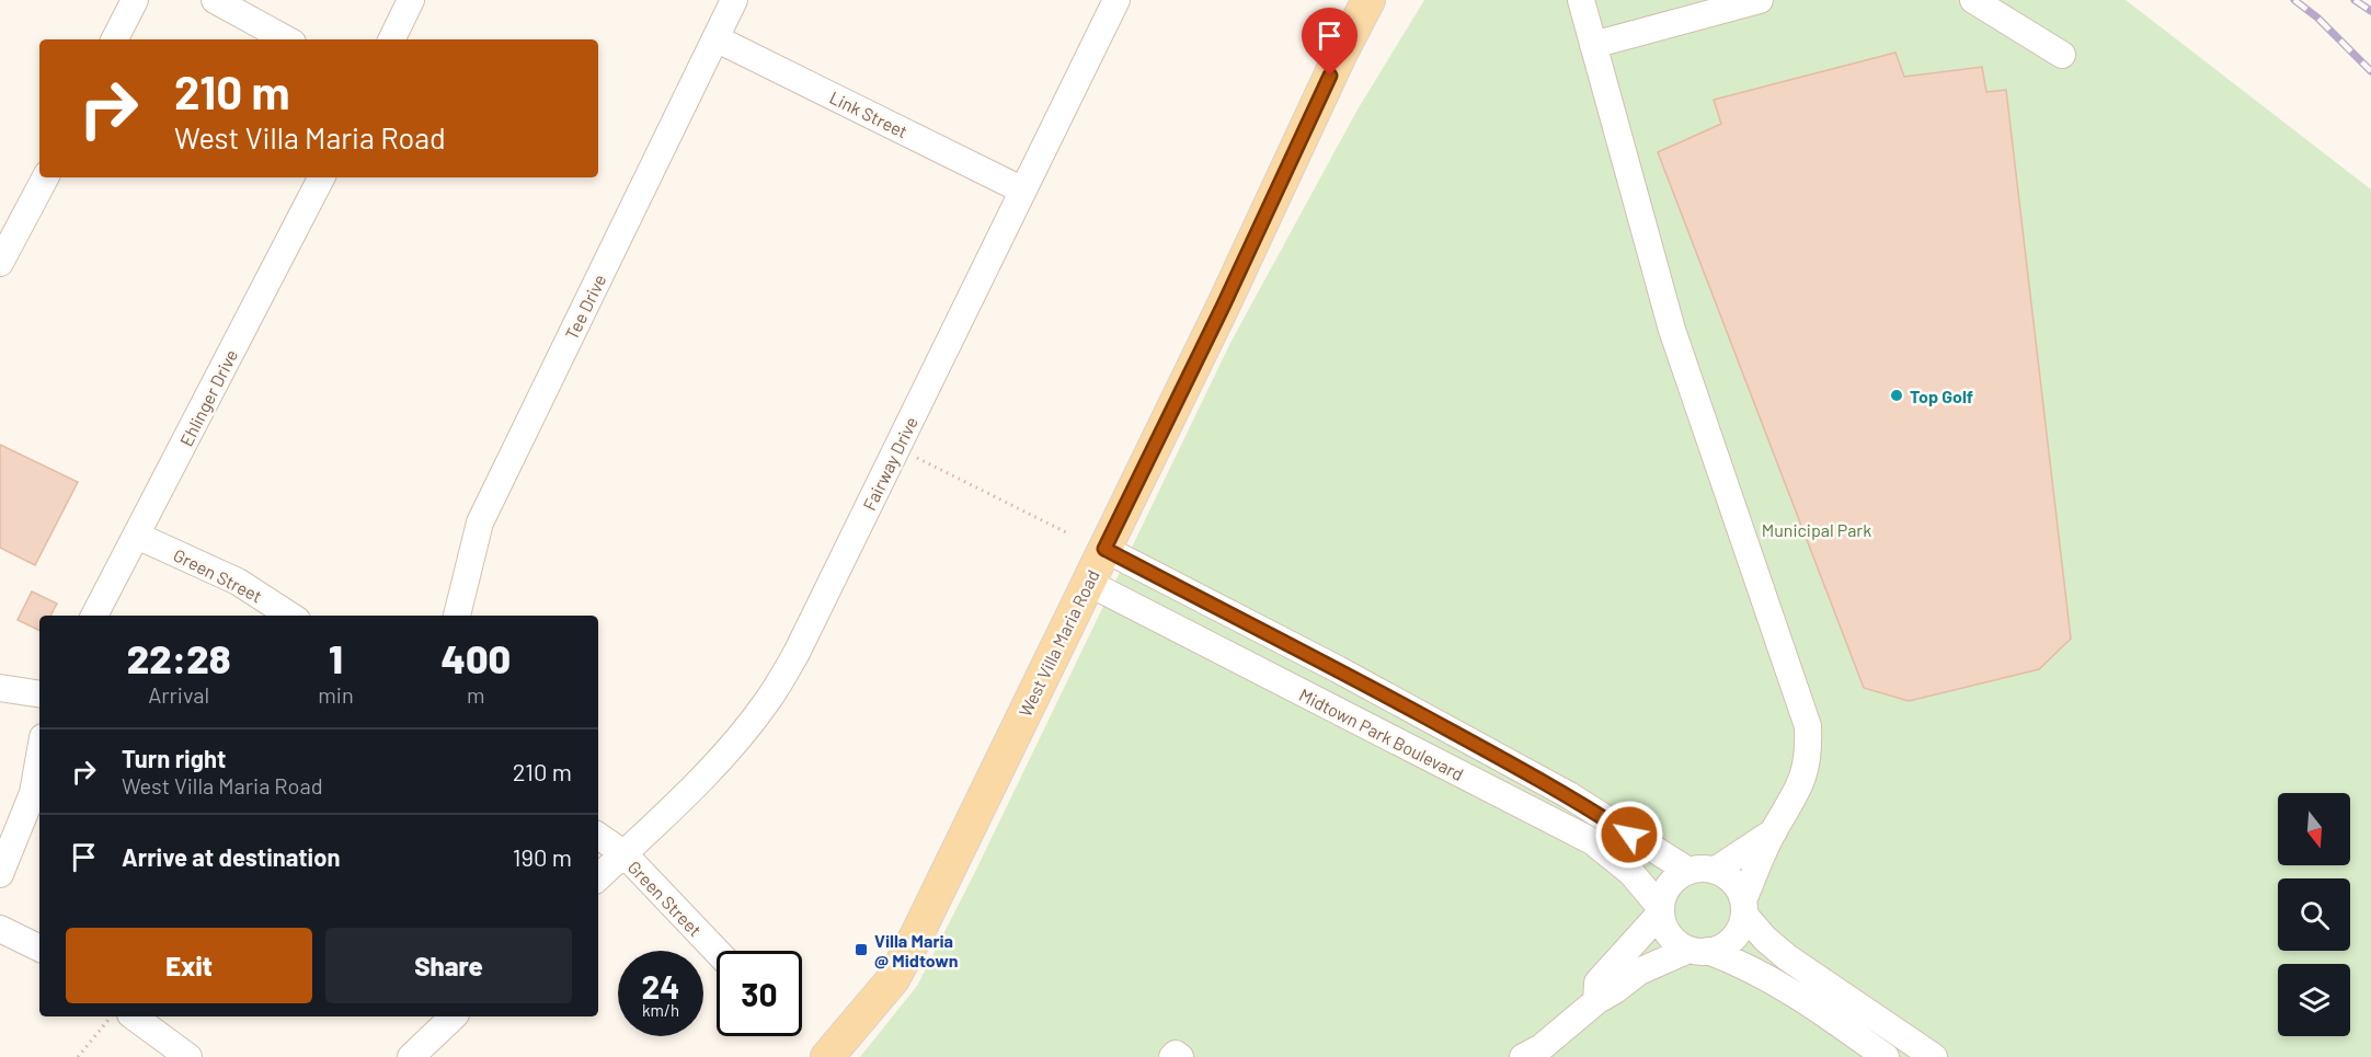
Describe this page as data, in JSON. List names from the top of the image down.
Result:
{
  "streets": {
    "main road": ["West Villa Maria Road"],
    "street": [
      "Link Street",
      "Tee Drive",
      "Ehlinger Drive",
      "Fairway Drive",
      "Green Street",
      "Midtown Park Boulevard"
    ]
  },
  "crossings": [
    ["Link Street", "Tee Drive"],
    ["Link Street", "Fairway Drive"],
    ["Ehlinger Drive", "Green Street"],
    ["Fairway Drive", "Green Street"],
    ["West Villa Maria Road", "Midtown Park Boulevard"]
  ],
  "parks": ["Municipal Park"],
  "places": {
    "other": ["Top Golf"],
    "transit": ["Villa Maria @ Midtown"]
  },
  "north": "bottom",
  "page": {
    "turn": ["210 m", "West Villa Maria Road"],
    "eta": [
      "22:28",
      "Arrival",
      "1",
      "min",
      "400",
      "m"
    ],
    "list": [
      {
        "name": "Turn right",
        "note": "West Villa Maria Road",
        "value": "210 m"
      },
      {
        "name": "Arrive at destination",
        "value": "190 m"
      }
    ],
    "buttons": ["Exit", "Share"],
    "speed": "24 km/h",
    "limit": "30"
  }
}
